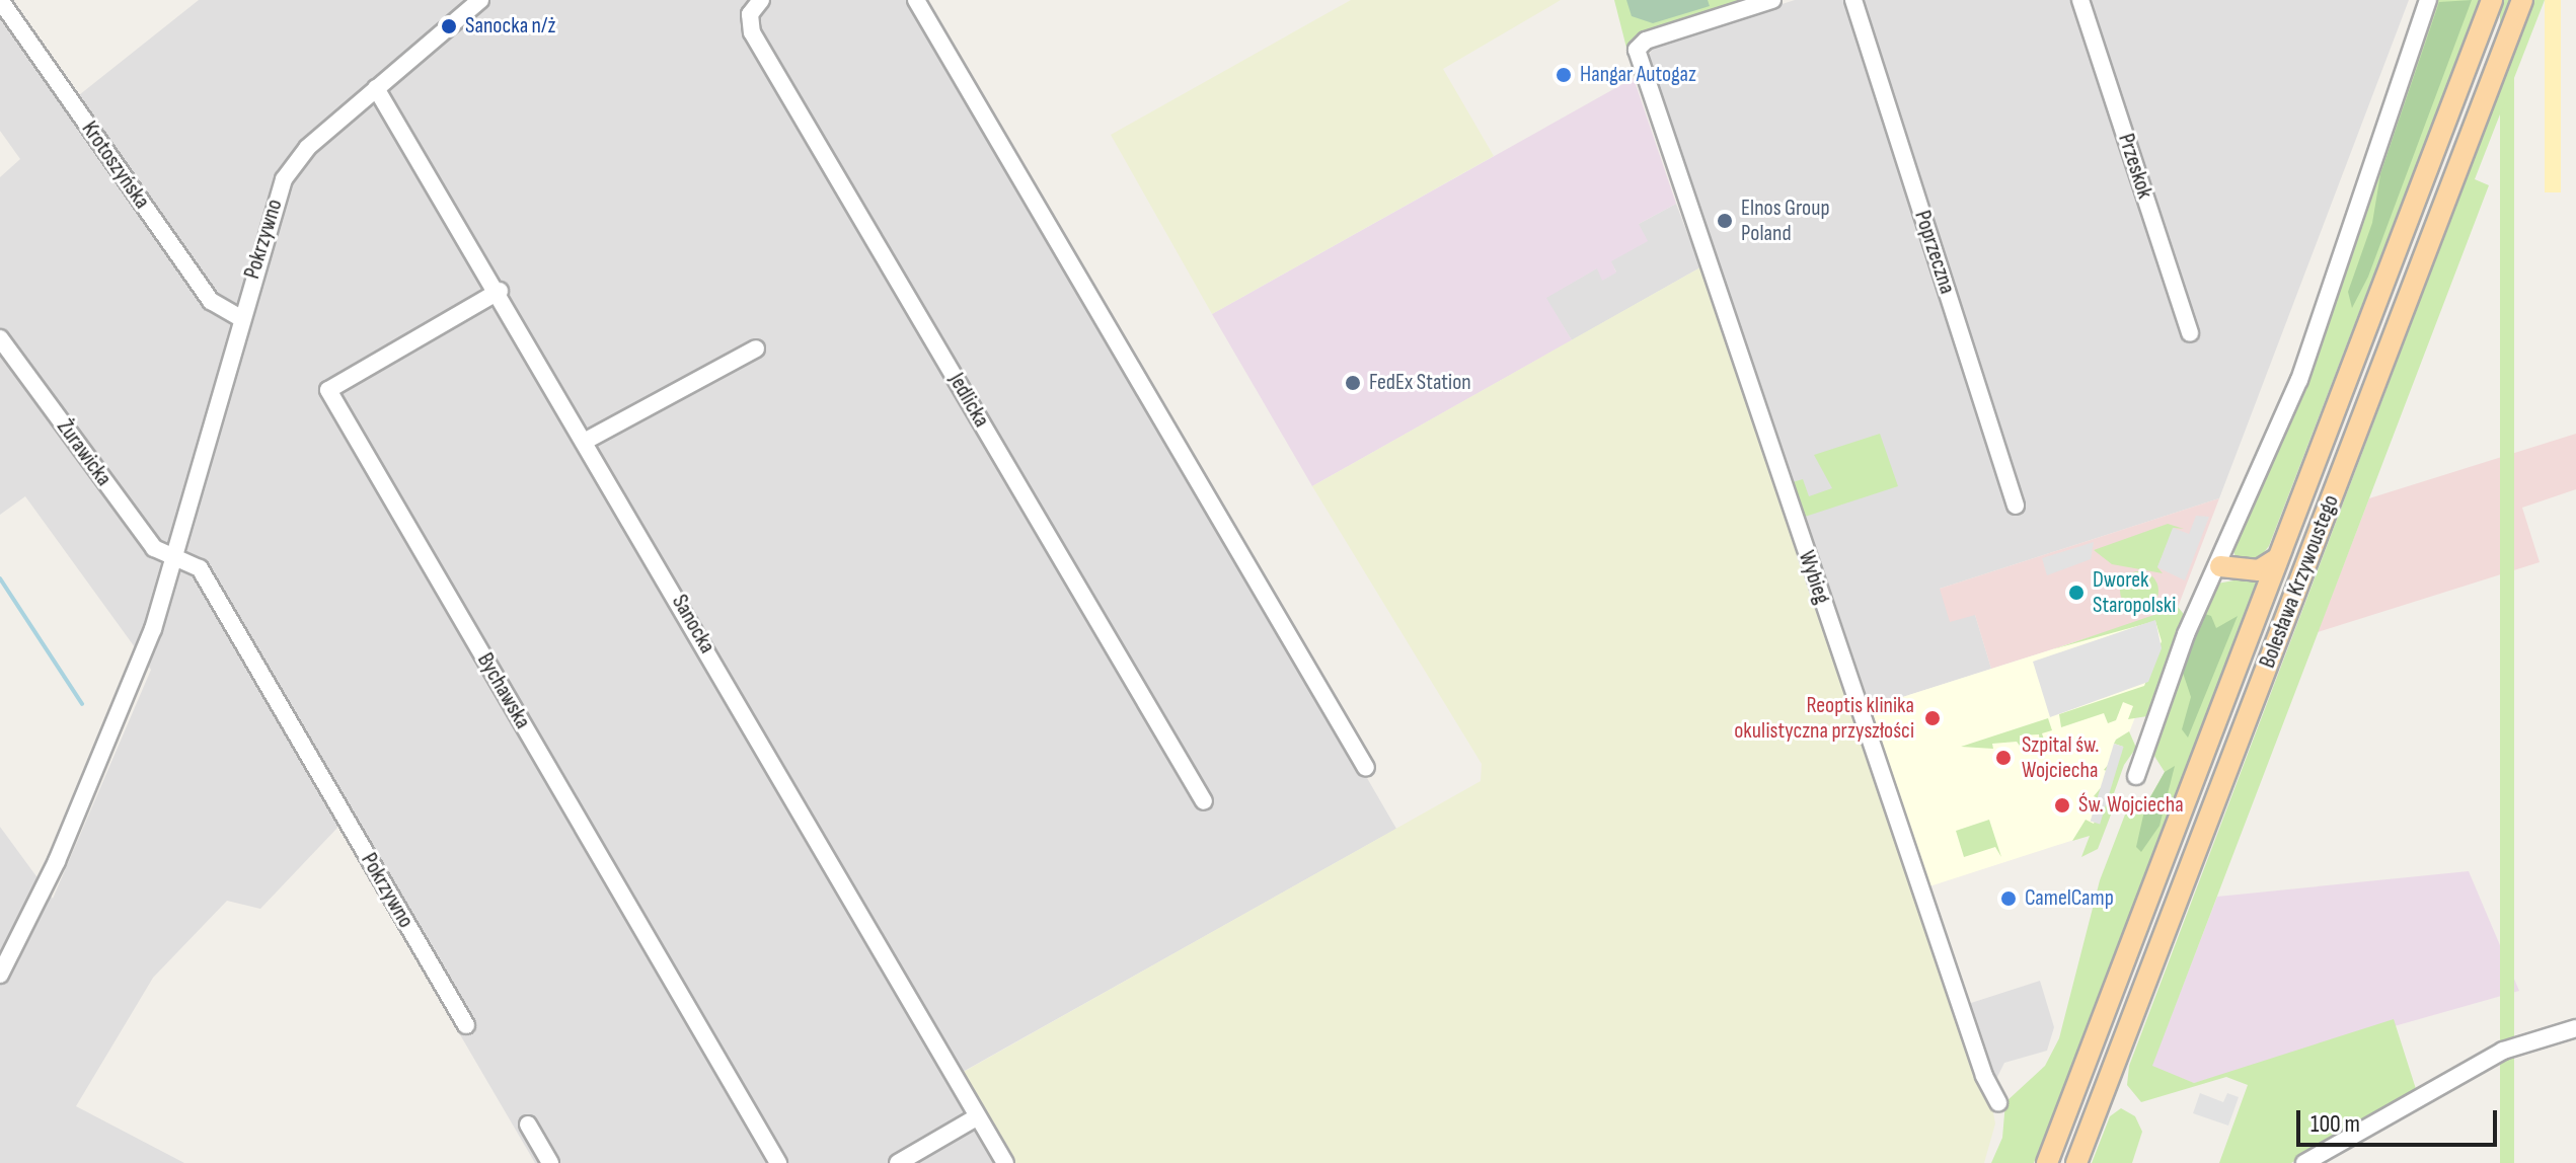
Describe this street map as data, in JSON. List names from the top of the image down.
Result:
{
  "streets": {
    "main road": ["Bolesława Krzywoustego"],
    "street": [
      "Krotoszyńska",
      "Przeskok",
      "Pokrzywno",
      "Poprzeczna",
      "Jedlicka",
      "Żurawicka",
      "Wybieg",
      "Sanocka",
      "Bychawska"
    ]
  },
  "crossings": [
    ["Krotoszyńska", "Pokrzywno"],
    ["Pokrzywno", "Żurawicka"],
    ["Pokrzywno", "Sanocka"],
    ["Sanocka", "Bychawska"]
  ],
  "places": [
    "Sanocka n/ż",
    "Hangar Autogaz",
    "Elnos Group Poland",
    "FedEx Station",
    "Dworek Staropolski",
    "Reoptis klinika okulistyczna przyszłości",
    "Szpital św. Wojciecha",
    "Św. Wojciecha",
    "CamelCamp"
  ],
  "scale_bar": "100 m"
}
